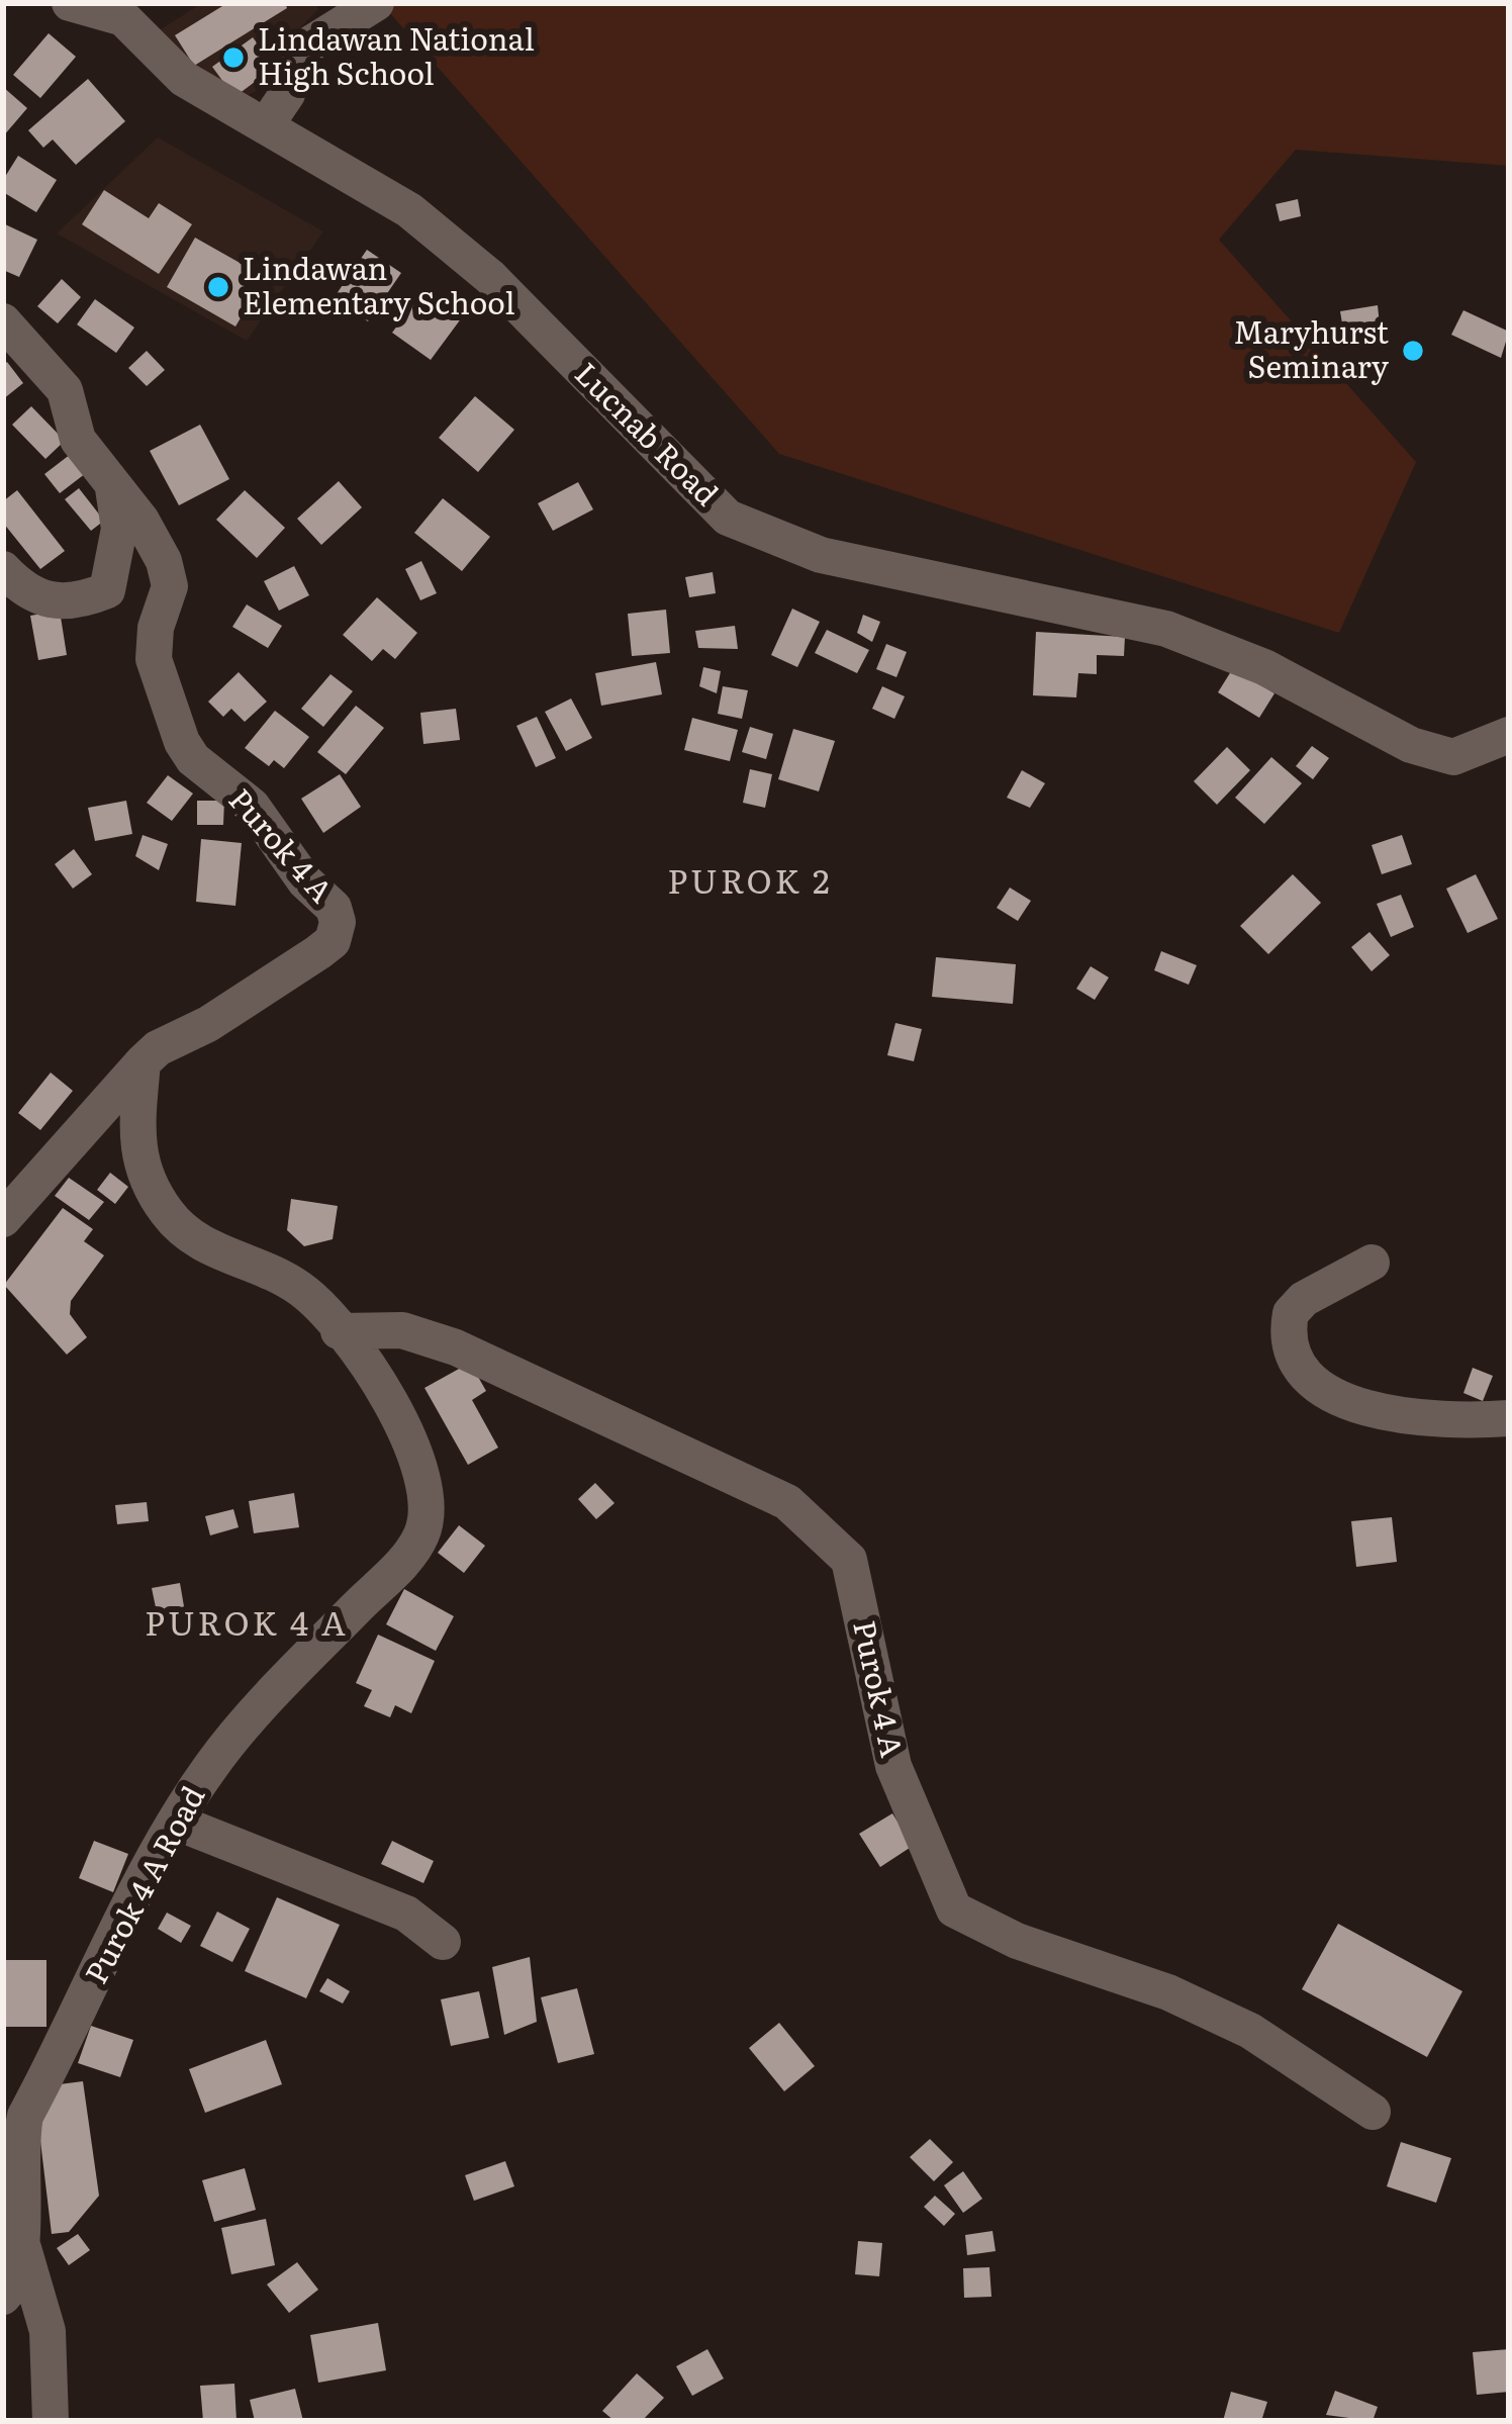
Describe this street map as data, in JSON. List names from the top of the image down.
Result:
{
  "streets": {
    "street": ["Lucnab Road", "Purok 4 A", "Purok 4 A Road"]
  },
  "crossings": [
    ["Purok 4 A", "Purok 4 A Road"]
  ],
  "districts": ["PUROK 2", "PUROK 4 A"],
  "places": ["Lindawan National High School", "Lindawan Elementary School", "Maryhurst Seminary"]
}
